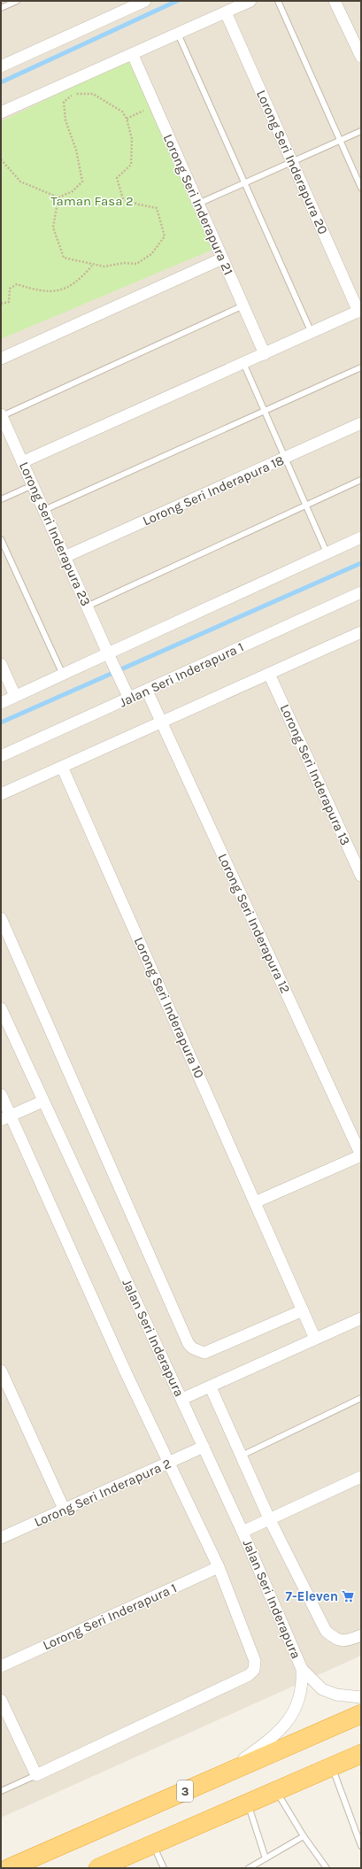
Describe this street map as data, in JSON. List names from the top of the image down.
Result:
{
  "streets": {
    "highway": ["3"],
    "street": [
      "Lorong Seri Inderapura 20",
      "Lorong Seri Inderapura 21",
      "Lorong Seri Inderapura 18",
      "Lorong Seri Inderapura 23",
      "Jalan Seri Inderapura 1",
      "Lorong Seri Inderapura 13",
      "Lorong Seri Inderapura 12",
      "Lorong Seri Inderapura 10",
      "Jalan Seri Inderapura",
      "Lorong Seri Inderapura 2",
      "Lorong Seri Inderapura 1"
    ]
  },
  "crossings": [
    ["Lorong Seri Inderapura 18", "Lorong Seri Inderapura 23"],
    ["Lorong Seri Inderapura 23", "Jalan Seri Inderapura 1"],
    ["Jalan Seri Inderapura 1", "Lorong Seri Inderapura 12"],
    ["Jalan Seri Inderapura", "Lorong Seri Inderapura 2"]
  ],
  "parks": ["Taman Fasa 2"],
  "places": {
    "supermarket": ["7-Eleven"]
  }
}
